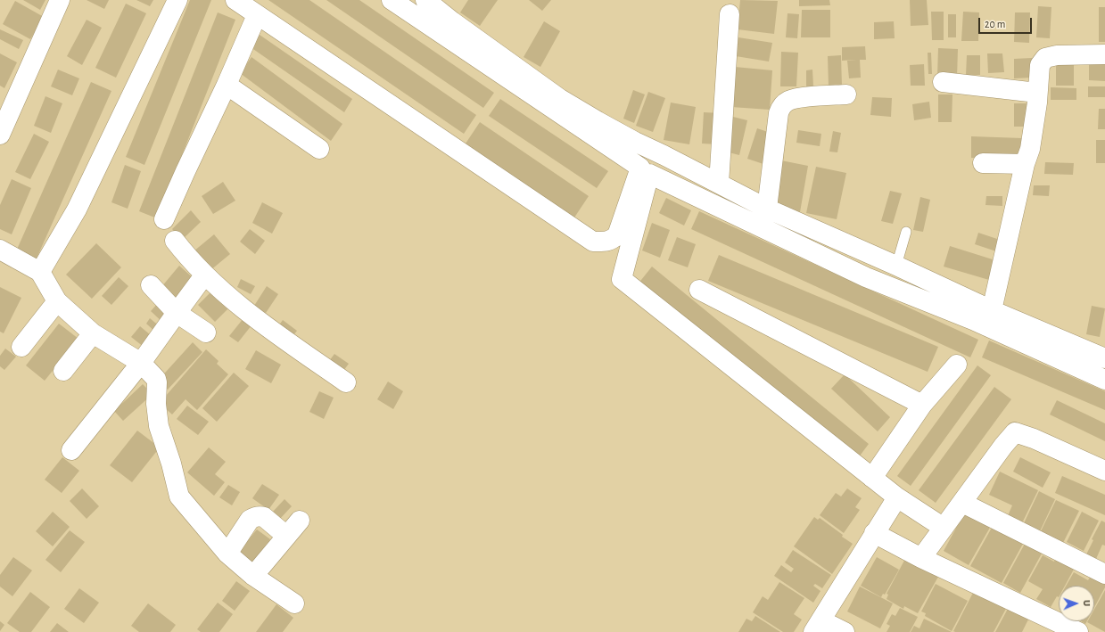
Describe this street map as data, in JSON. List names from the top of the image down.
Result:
{
  "scale_bar": "20 m",
  "north": "right"
}
